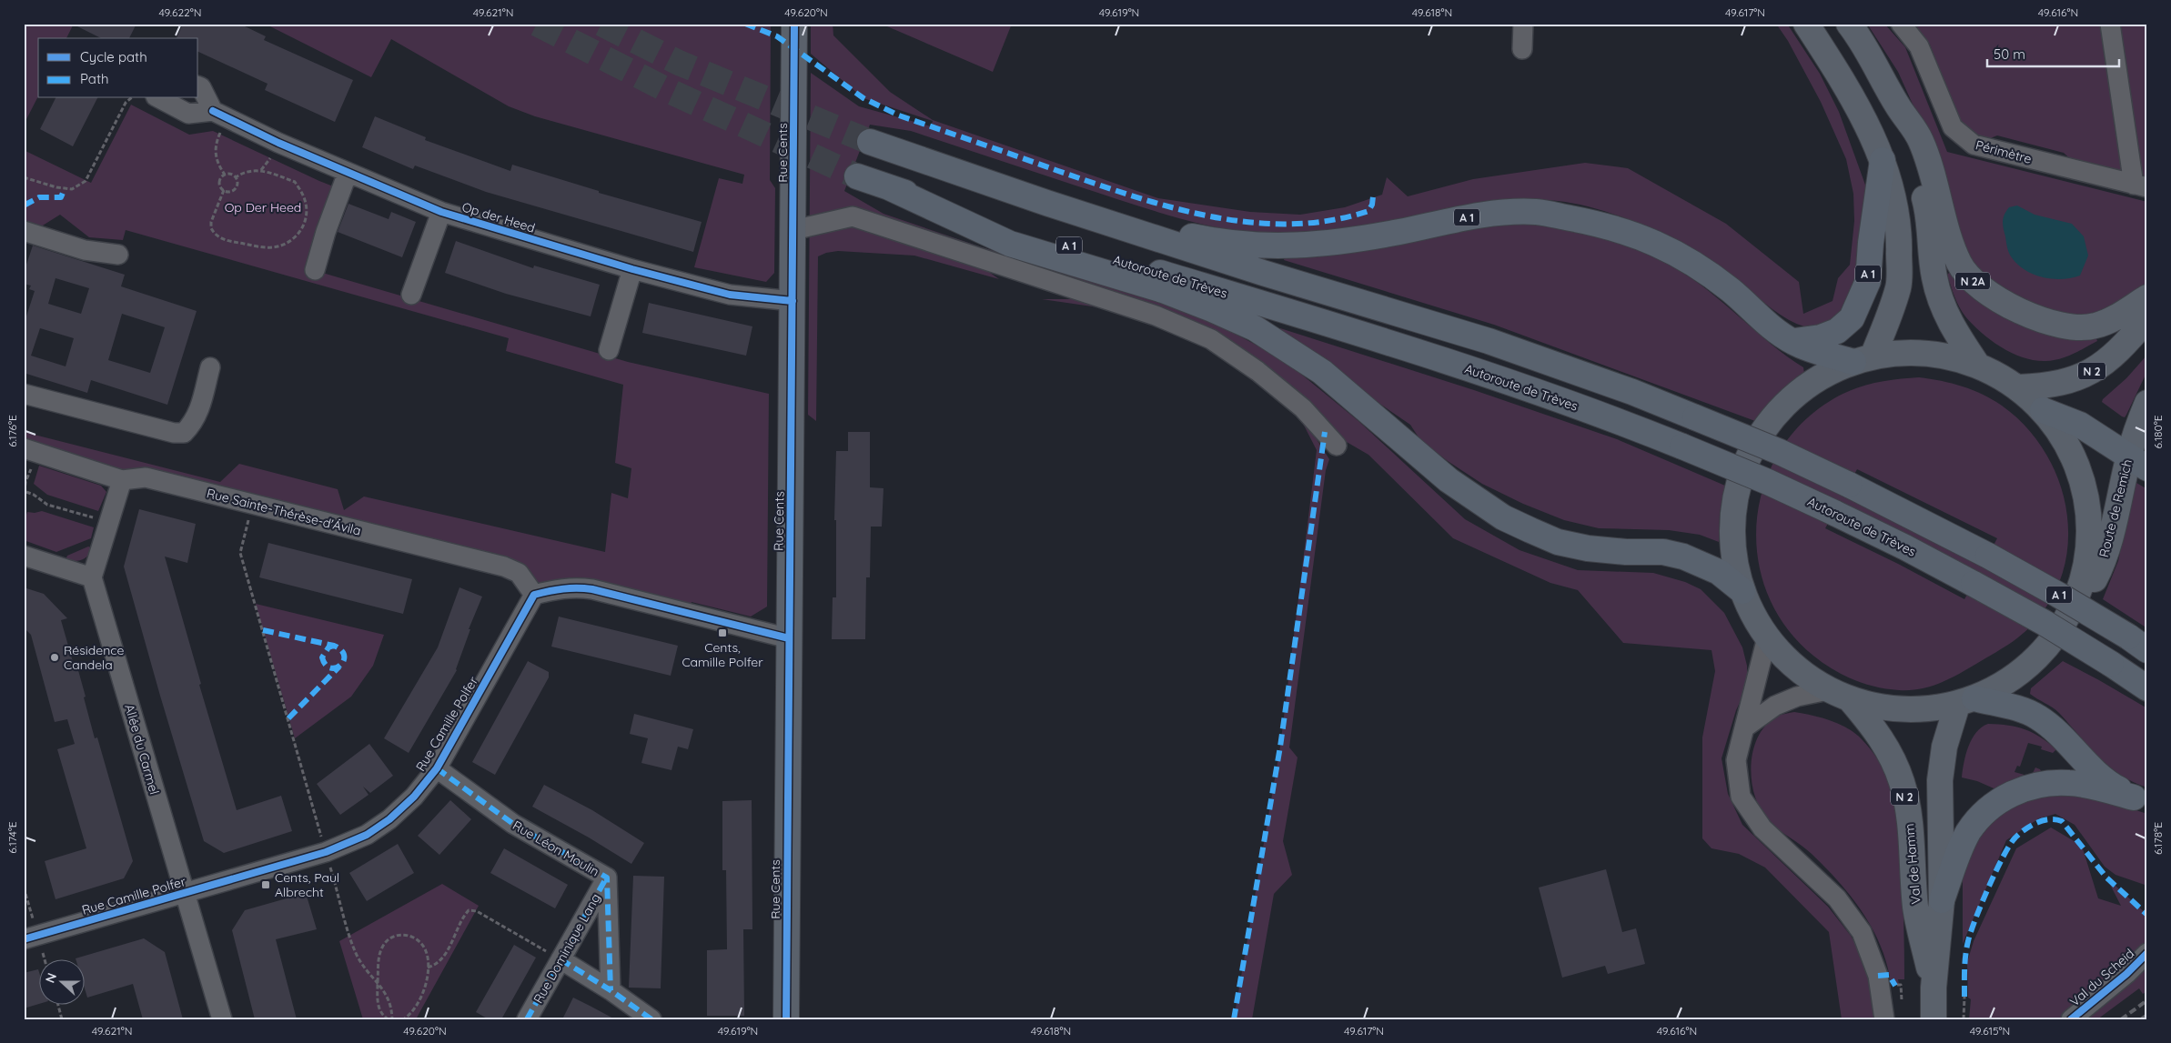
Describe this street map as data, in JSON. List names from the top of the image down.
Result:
{
  "streets": {
    "highway": ["A 1", "Autoroute de Trèves"],
    "main road": [
      "Rue Cents",
      "N 2A",
      "N 2",
      "Route de Remich",
      "Val de Hamm"
    ],
    "street": [
      "Périmètre",
      "Op der Heed",
      "Rue Sainte-Thérèse-d'Ávila",
      "Rue Camille Polfer",
      "Allée du Carmel",
      "Rue Léon Moulin",
      "Rue Dominique Lang",
      "Val du Scheid"
    ]
  },
  "crossings": [
    ["Rue Cents", "Op der Heed"],
    ["Rue Sainte-Thérèse-d'Ávila", "Rue Camille Polfer"],
    ["Rue Camille Polfer", "Allée du Carmel"],
    ["Rue Camille Polfer", "Rue Léon Moulin"],
    ["Rue Léon Moulin", "Rue Dominique Lang"]
  ],
  "parks": ["Op Der Heed"],
  "places": {
    "transit": ["Cents, Camille Polfer", "Cents, Paul Albrecht"],
    "other": ["Résidence Candela"]
  },
  "legend": ["Cycle path", "Path"],
  "scale_bar": "50 m",
  "north": "left",
  "coordinates": [
    "49.622°N",
    "49.621°N",
    "49.620°N",
    "49.619°N",
    "49.618°N",
    "49.617°N",
    "49.616°N",
    "6.176°E",
    "6.180°E",
    "6.174°E",
    "6.178°E",
    "49.615°N"
  ]
}
